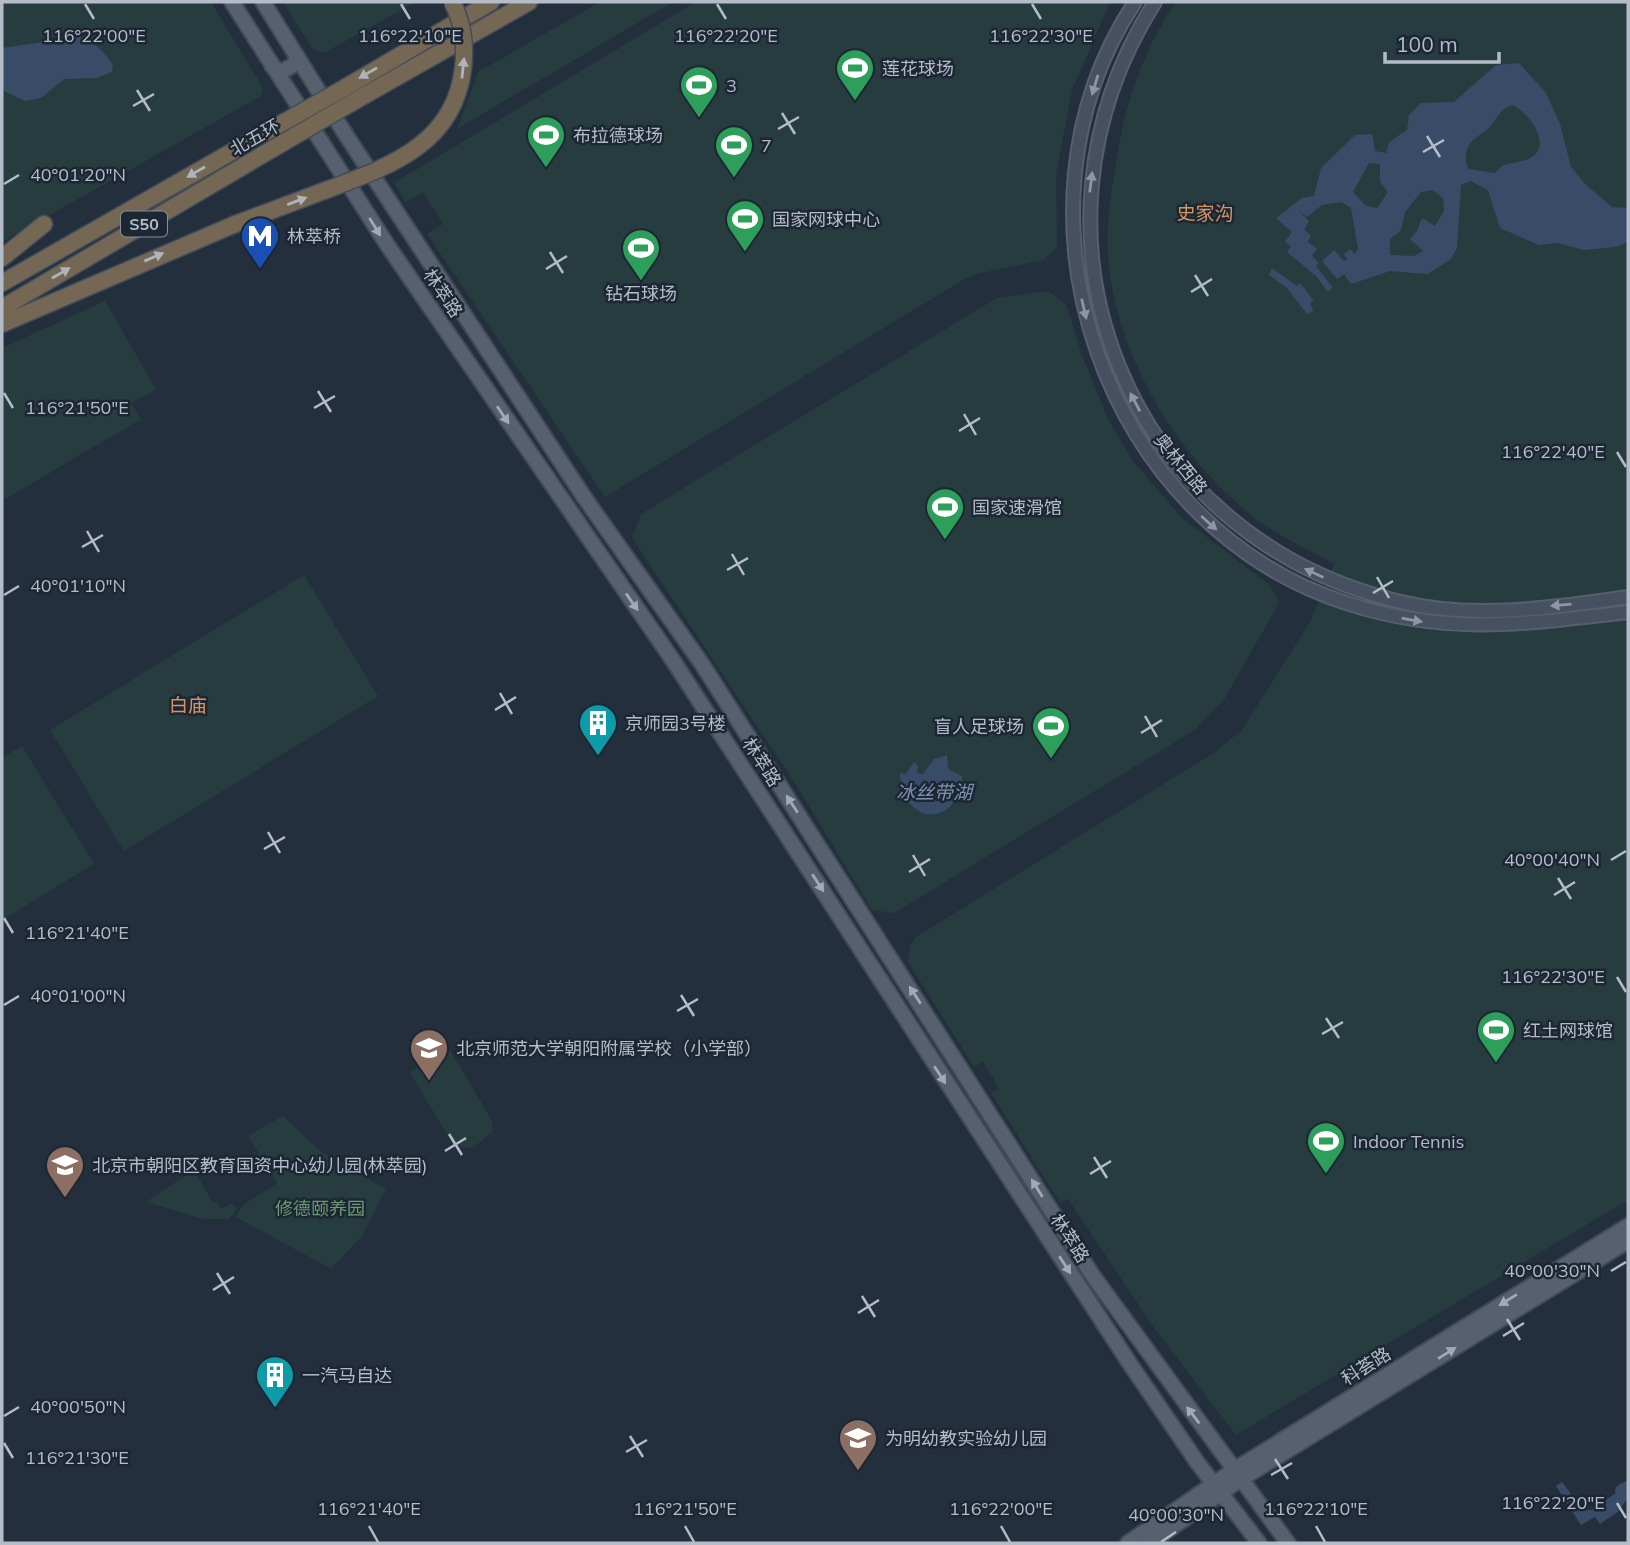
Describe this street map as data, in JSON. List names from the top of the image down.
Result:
{
  "streets": {
    "highway": ["北五环", "S50"],
    "main road": ["林萃路", "奥林西路", "科荟路"]
  },
  "crossings": [
    ["林萃路", "科荟路"]
  ],
  "districts": ["史家沟", "白庙"],
  "water": ["冰丝带湖"],
  "parks": ["修德颐养园"],
  "places": {
    "sports": [
      "莲花球场",
      "3",
      "布拉德球场",
      "7",
      "国家网球中心",
      "钻石球场",
      "国家速滑馆",
      "盲人足球场",
      "红土网球馆",
      "Indoor Tennis"
    ],
    "metro station": ["林萃桥"],
    "building": ["京师园3号楼", "一汽马自达"],
    "school or university": ["北京师范大学朝阳附属学校（小学部）", "北京市朝阳区教育国资中心幼儿园(林萃园)", "为明幼教实验幼儿园"]
  },
  "scale_bar": "100 m",
  "coordinates": [
    "116°22'00\"E",
    "116°22'10\"E",
    "116°22'20\"E",
    "116°22'30\"E",
    "40°01'20\"N",
    "116°21'50\"E",
    "116°22'40\"E",
    "40°01'10\"N",
    "40°00'40\"N",
    "116°21'40\"E",
    "40°01'00\"N",
    "40°00'30\"N",
    "40°00'50\"N",
    "116°21'30\"E"
  ]
}
